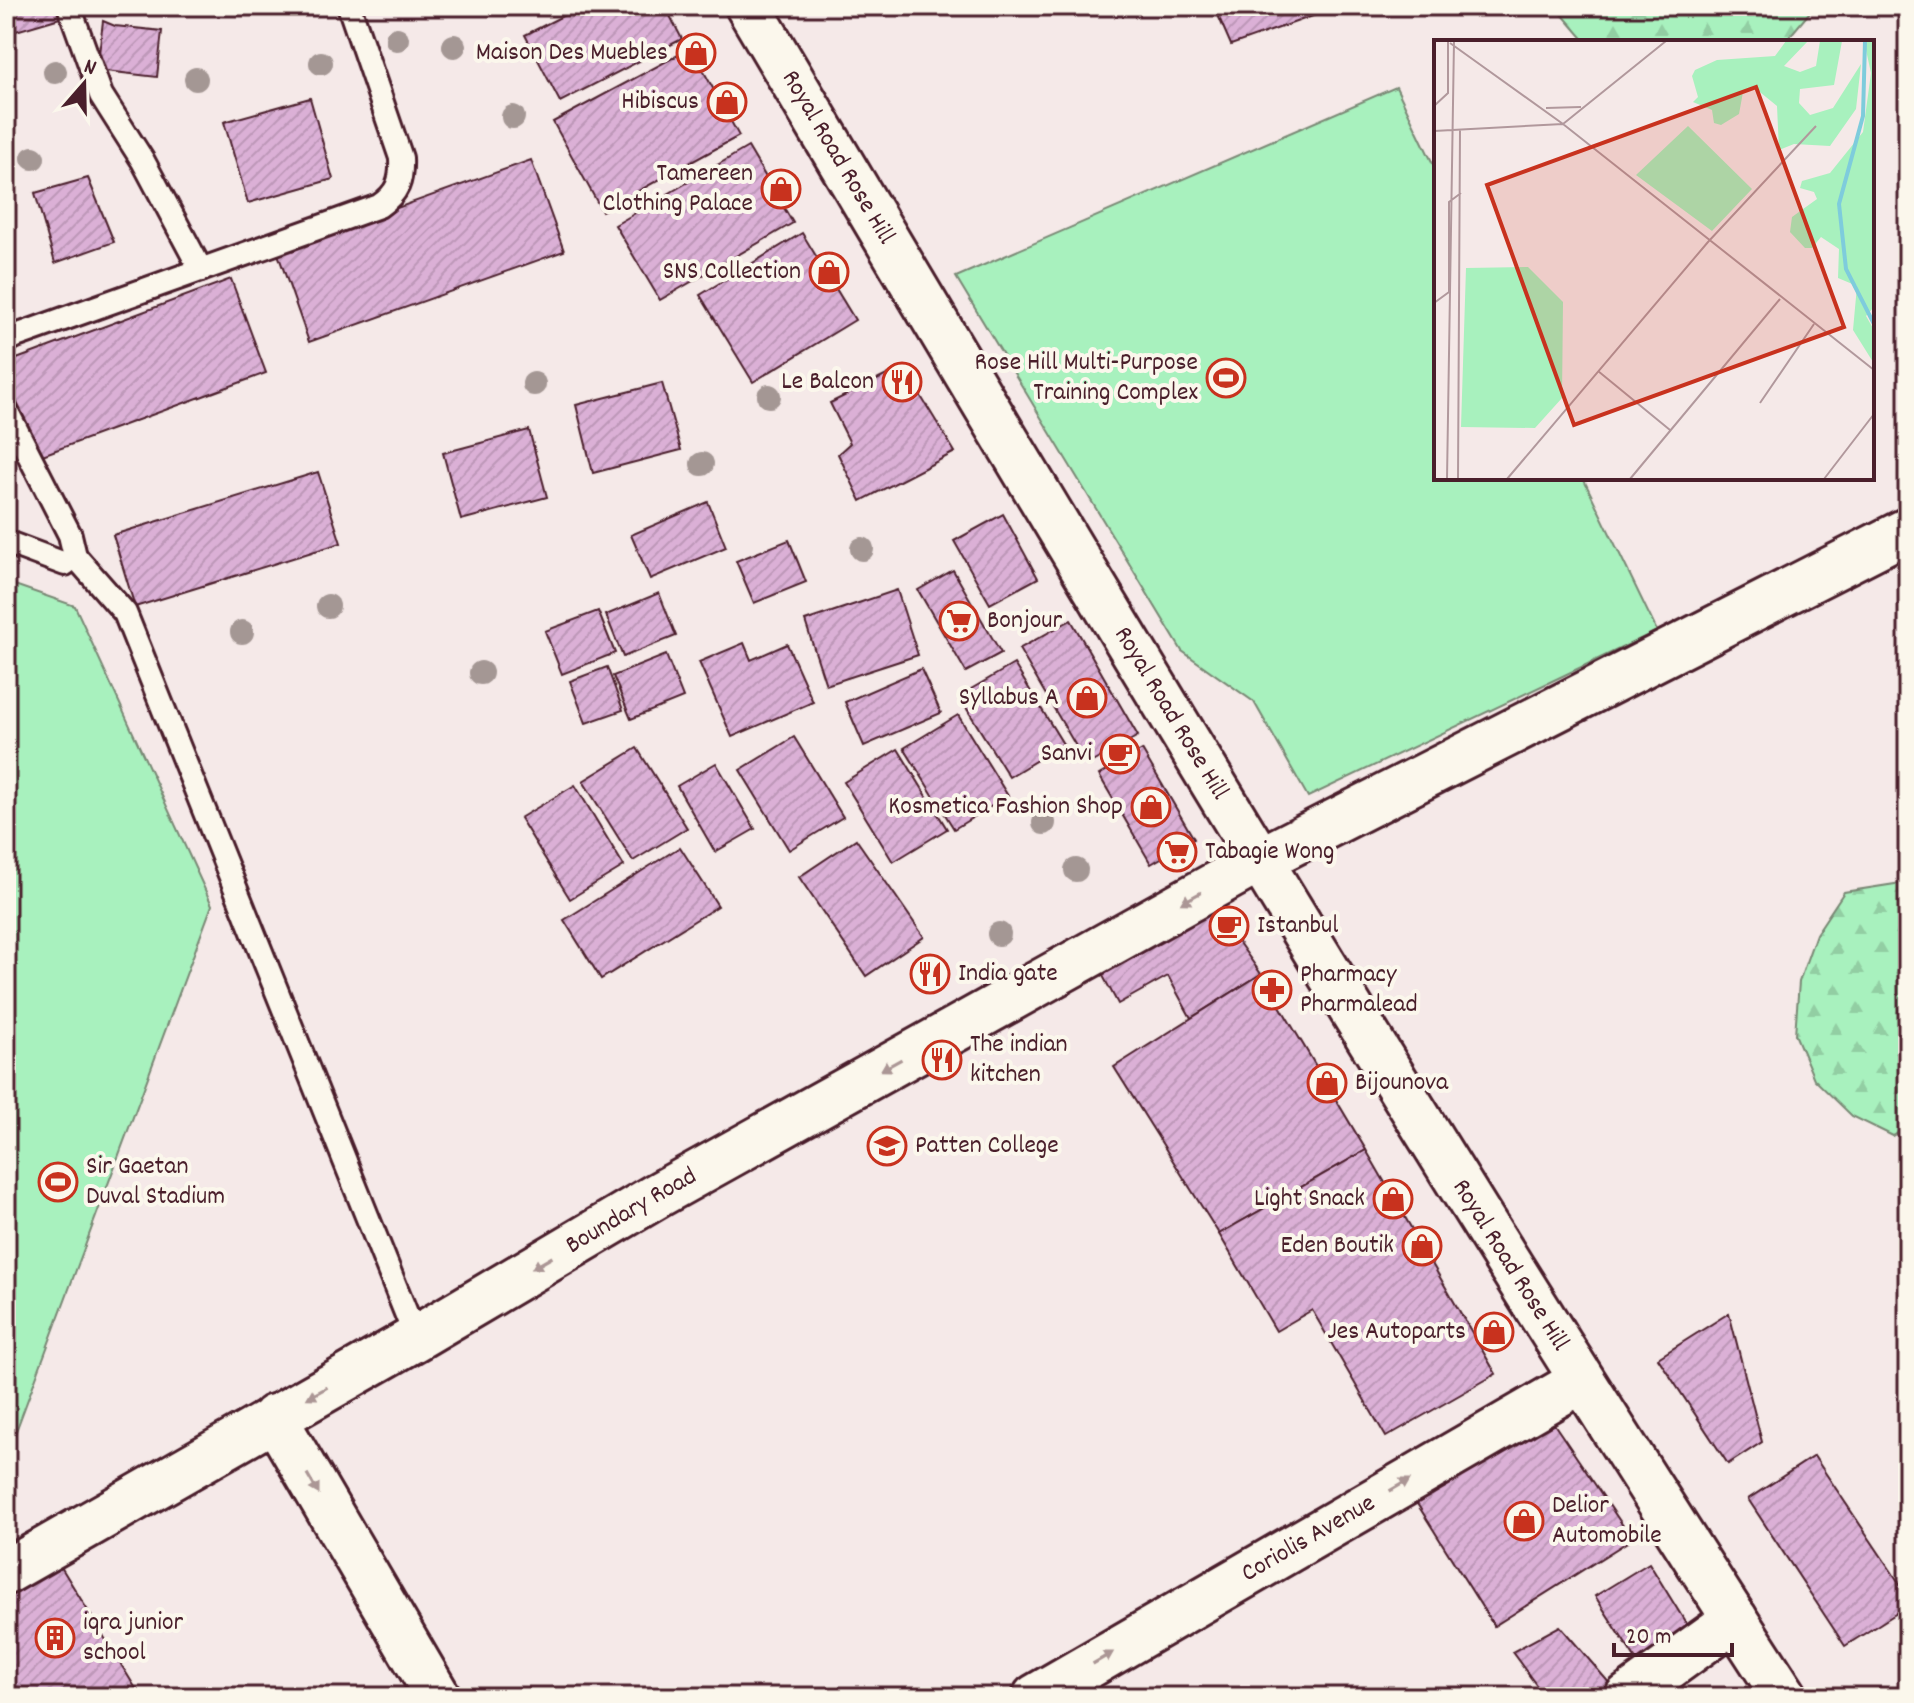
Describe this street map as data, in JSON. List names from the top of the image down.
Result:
{
  "streets": {
    "main road": ["Royal Road Rose Hill", "Boundary Road", "Coriolis Avenue"]
  },
  "crossings": [
    ["Royal Road Rose Hill", "Boundary Road"],
    ["Royal Road Rose Hill", "Coriolis Avenue"]
  ],
  "one_way": ["Boundary Road", "Coriolis Avenue"],
  "places": {
    "shop": [
      "Maison Des Muebles",
      "Hibiscus",
      "Tamereen Clothing Palace",
      "SNS Collection",
      "Syllabus A",
      "Kosmetica Fashion Shop",
      "Bijounova",
      "Light Snack",
      "Eden Boutik",
      "Jes Autoparts",
      "Delior Automobile"
    ],
    "sports": ["Rose Hill Multi-Purpose Training Complex", "Sir Gaetan Duval Stadium"],
    "restaurant": ["Le Balcon", "India gate", "The indian kitchen"],
    "supermarket": ["Bonjour", "Tabagie Wong"],
    "cafe": ["Sanvi", "Istanbul"],
    "pharmacy": ["Pharmacy Pharmalead"],
    "school or university": ["Patten College"],
    "building": ["iqra junior school"]
  },
  "scale_bar": "20 m",
  "north": "top"
}
